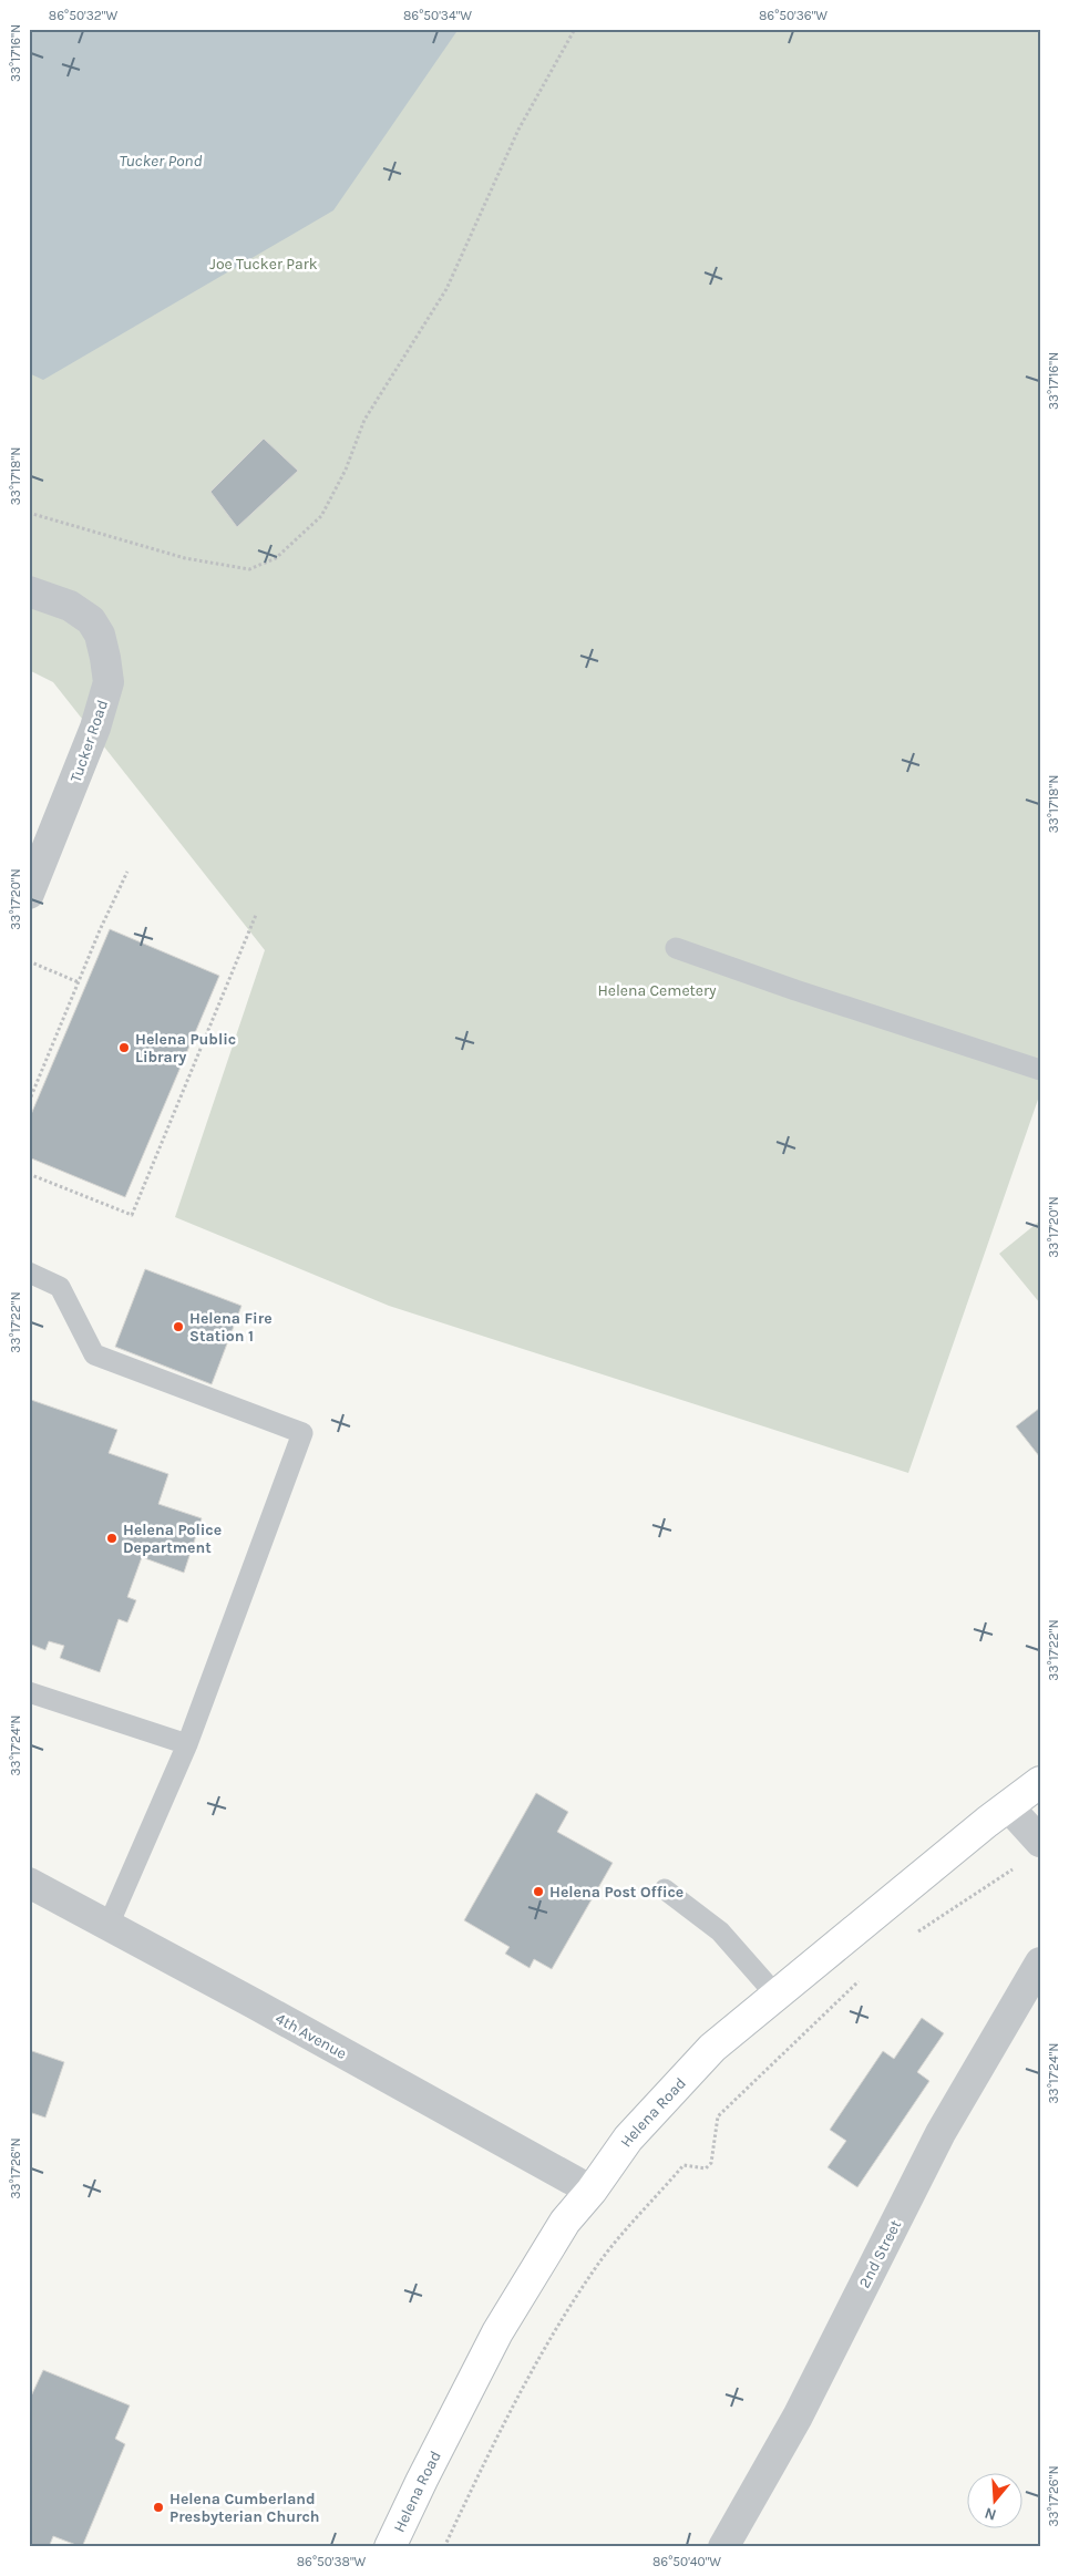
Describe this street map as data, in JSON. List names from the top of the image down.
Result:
{
  "streets": {
    "main road": ["Helena Road"],
    "street": ["Tucker Road", "4th Avenue", "2nd Street"]
  },
  "crossings": [
    ["4th Avenue", "Helena Road"]
  ],
  "water": ["Tucker Pond"],
  "parks": ["Joe Tucker Park", "Helena Cemetery"],
  "places": [
    "Helena Public Library",
    "Helena Fire Station 1",
    "Helena Police Department",
    "Helena Post Office",
    "Helena Cumberland Presbyterian Church"
  ],
  "north": "bottom",
  "coordinates": [
    "86°50'32\"W",
    "86°50'34\"W",
    "86°50'36\"W",
    "33°17'16\"N",
    "33°17'18\"N",
    "33°17'20\"N",
    "33°17'22\"N",
    "33°17'24\"N",
    "33°17'26\"N",
    "86°50'38\"W",
    "86°50'40\"W"
  ]
}
